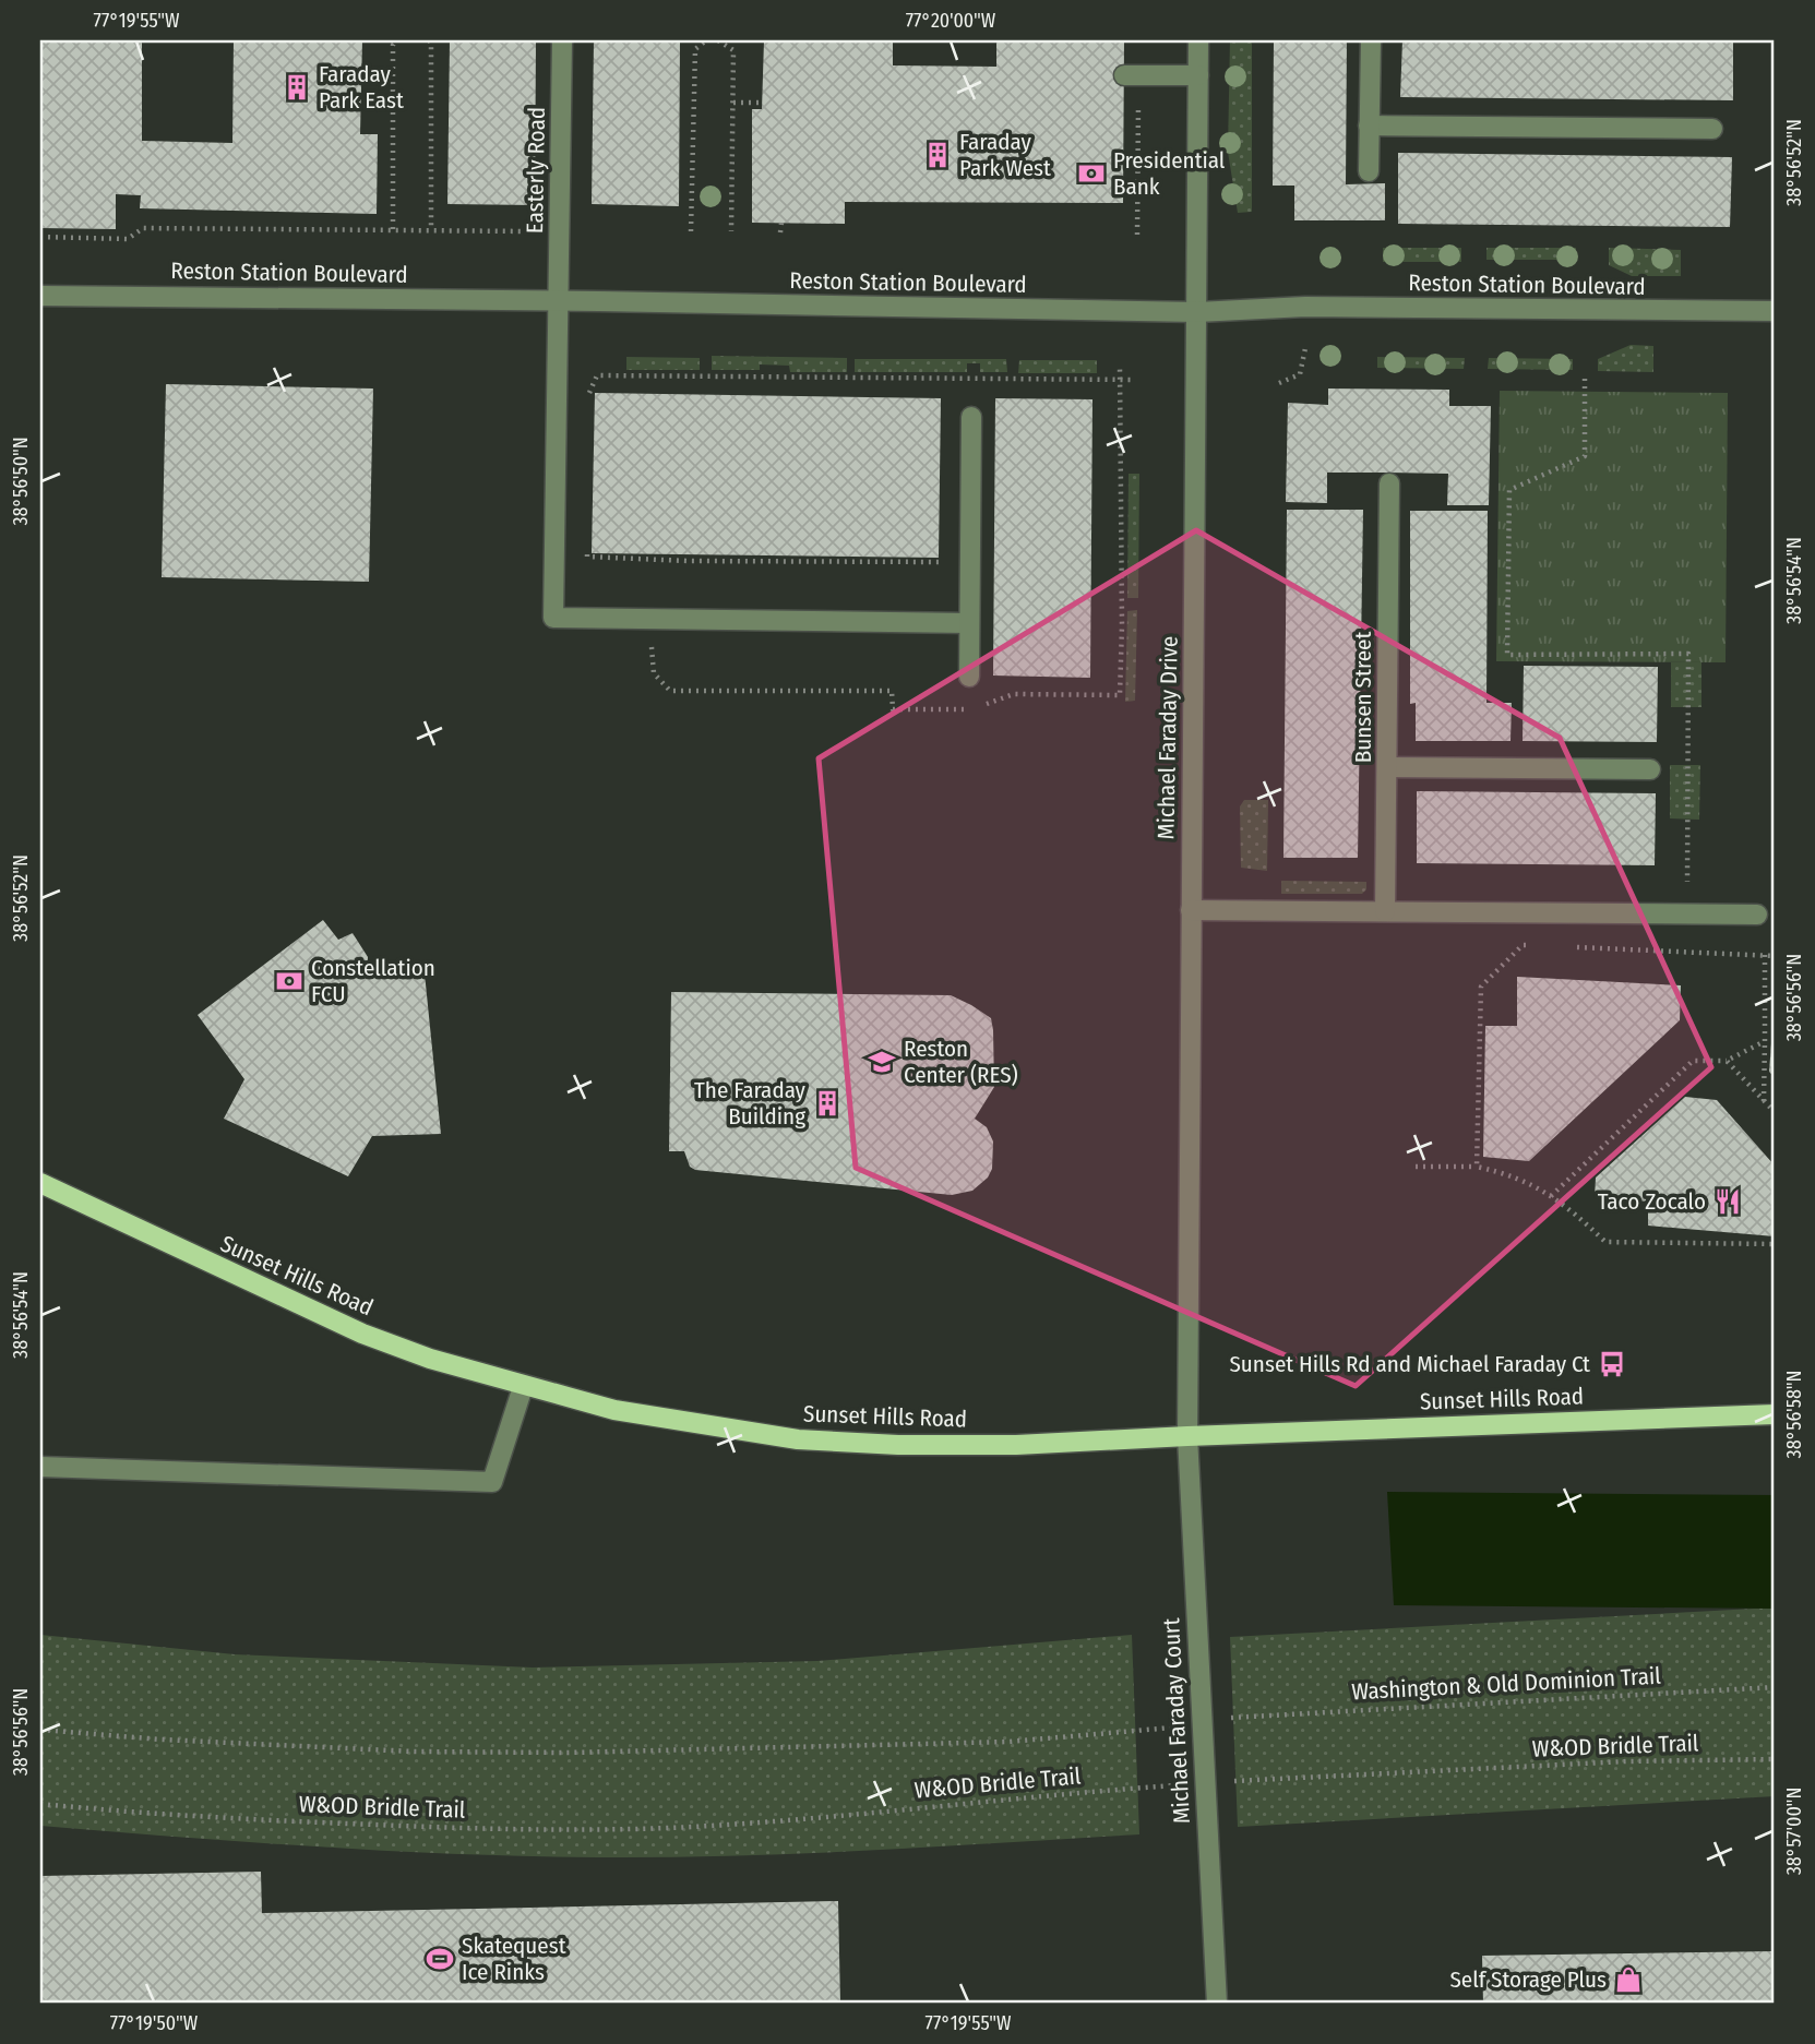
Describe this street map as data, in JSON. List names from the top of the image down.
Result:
{
  "streets": {
    "main road": ["Sunset Hills Road"],
    "street": [
      "Easterly Road",
      "Reston Station Boulevard",
      "Bunsen Street",
      "Michael Faraday Drive",
      "Michael Faraday Court"
    ],
    "path": ["Washington & Old Dominion Trail", "W&OD Bridle Trail"]
  },
  "crossings": [
    ["Easterly Road", "Reston Station Boulevard"],
    ["Reston Station Boulevard", "Michael Faraday Drive"],
    ["Michael Faraday Drive", "Sunset Hills Road"],
    ["Michael Faraday Drive", "Michael Faraday Court"],
    ["Sunset Hills Road", "Michael Faraday Court"],
    ["Michael Faraday Court", "W&OD Bridle Trail"]
  ],
  "places": {
    "building": ["Faraday Park East", "Faraday Park West", "The Faraday Building"],
    "bank": ["Presidential Bank", "Constellation FCU"],
    "school or university": ["Reston Center (RES)"],
    "restaurant": ["Taco Zocalo"],
    "bus stop": ["Sunset Hills Rd and Michael Faraday Ct"],
    "sports": ["Skatequest Ice Rinks"],
    "shop": ["Self Storage Plus"]
  },
  "coordinates": [
    "77°19'55\"W",
    "77°20'00\"W",
    "38°56'52\"N",
    "38°56'50\"N",
    "38°56'54\"N",
    "38°56'56\"N",
    "38°56'58\"N",
    "38°57'00\"N",
    "77°19'50\"W"
  ]
}
